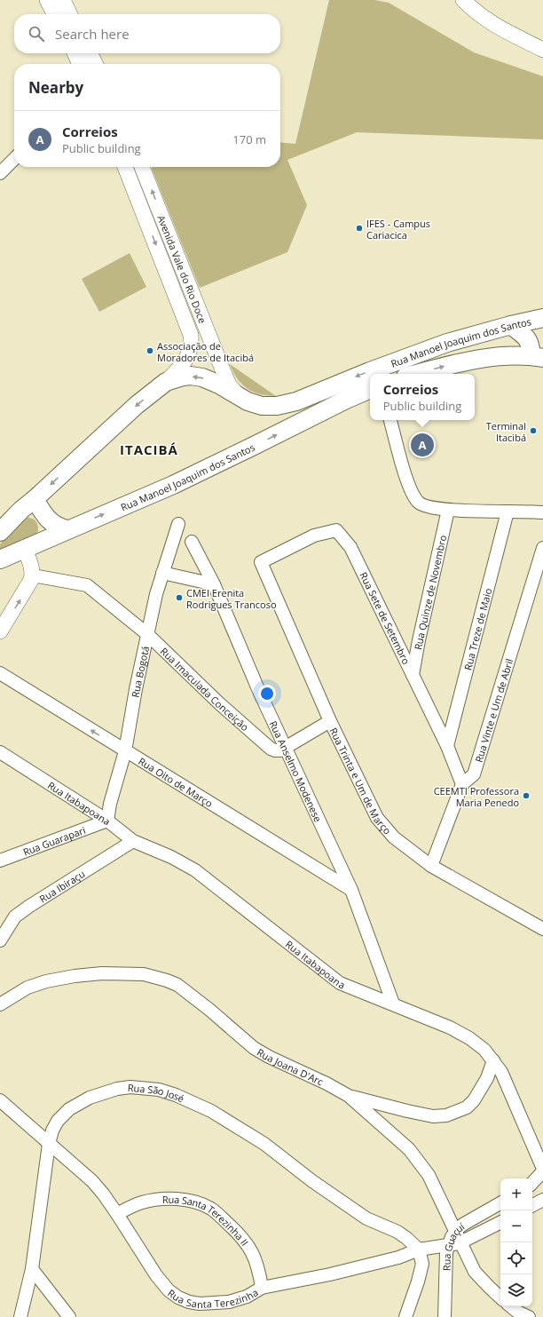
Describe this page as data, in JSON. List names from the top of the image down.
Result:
{
  "streets": {
    "main road": ["Avenida Vale do Rio Doce", "Rua Manoel Joaquim dos Santos"],
    "street": [
      "Rua Quinze de Novembro",
      "Rua Sete de Setembro",
      "Rua Treze de Maio",
      "Rua Bogotá",
      "Rua Imaculada Conceição",
      "Rua Vinte e Um de Abril",
      "Rua Anselmo Modenese",
      "Rua Trinta e Um de Março",
      "Rua Oito de Março",
      "Rua Itabapoana",
      "Rua Guarapari",
      "Rua Ibiraçu",
      "Rua Joana D'Arc",
      "Rua São José",
      "Rua Santa Terezinha II",
      "Rua Guaçuí",
      "Rua Santa Terezinha"
    ]
  },
  "crossings": [
    ["Avenida Vale do Rio Doce", "Rua Manoel Joaquim dos Santos"],
    ["Rua Quinze de Novembro", "Rua Sete de Setembro"],
    ["Rua Sete de Setembro", "Rua Treze de Maio"],
    ["Rua Sete de Setembro", "Rua Vinte e Um de Abril"],
    ["Rua Sete de Setembro", "Rua Trinta e Um de Março"],
    ["Rua Bogotá", "Rua Imaculada Conceição"],
    ["Rua Bogotá", "Rua Oito de Março"],
    ["Rua Bogotá", "Rua Itabapoana"],
    ["Rua Bogotá", "Rua Guarapari"],
    ["Rua Imaculada Conceição", "Rua Anselmo Modenese"],
    ["Rua Vinte e Um de Abril", "Rua Trinta e Um de Março"],
    ["Rua Anselmo Modenese", "Rua Oito de Março"],
    ["Rua Anselmo Modenese", "Rua Itabapoana"],
    ["Rua Itabapoana", "Rua Guarapari"],
    ["Rua Itabapoana", "Rua Ibiraçu"],
    ["Rua Joana D'Arc", "Rua Guaçuí"],
    ["Rua Joana D'Arc", "Rua Santa Terezinha"],
    ["Rua São José", "Rua Santa Terezinha"],
    ["Rua Santa Terezinha II", "Rua Santa Terezinha"],
    ["Rua Guaçuí", "Rua Santa Terezinha"]
  ],
  "one_way": ["Rua Oito de Março"],
  "districts": ["ITACIBÁ"],
  "places": [
    "IFES - Campus Cariacica",
    "Associação de Moradores de Itacibá",
    "Terminal Itacibá",
    "CMEI Erenita Rodrigues Trancoso",
    "CEEMTI Professora Maria Penedo"
  ],
  "page": {
    "search": "Search here",
    "heading": "Nearby",
    "list": [
      {
        "mark": "A",
        "name": "Correios",
        "note": "Public building",
        "value": "170 m"
      }
    ],
    "popup": ["Correios", "Public building"],
    "pins": "A",
    "map_buttons": ["+", "−"]
  }
}
